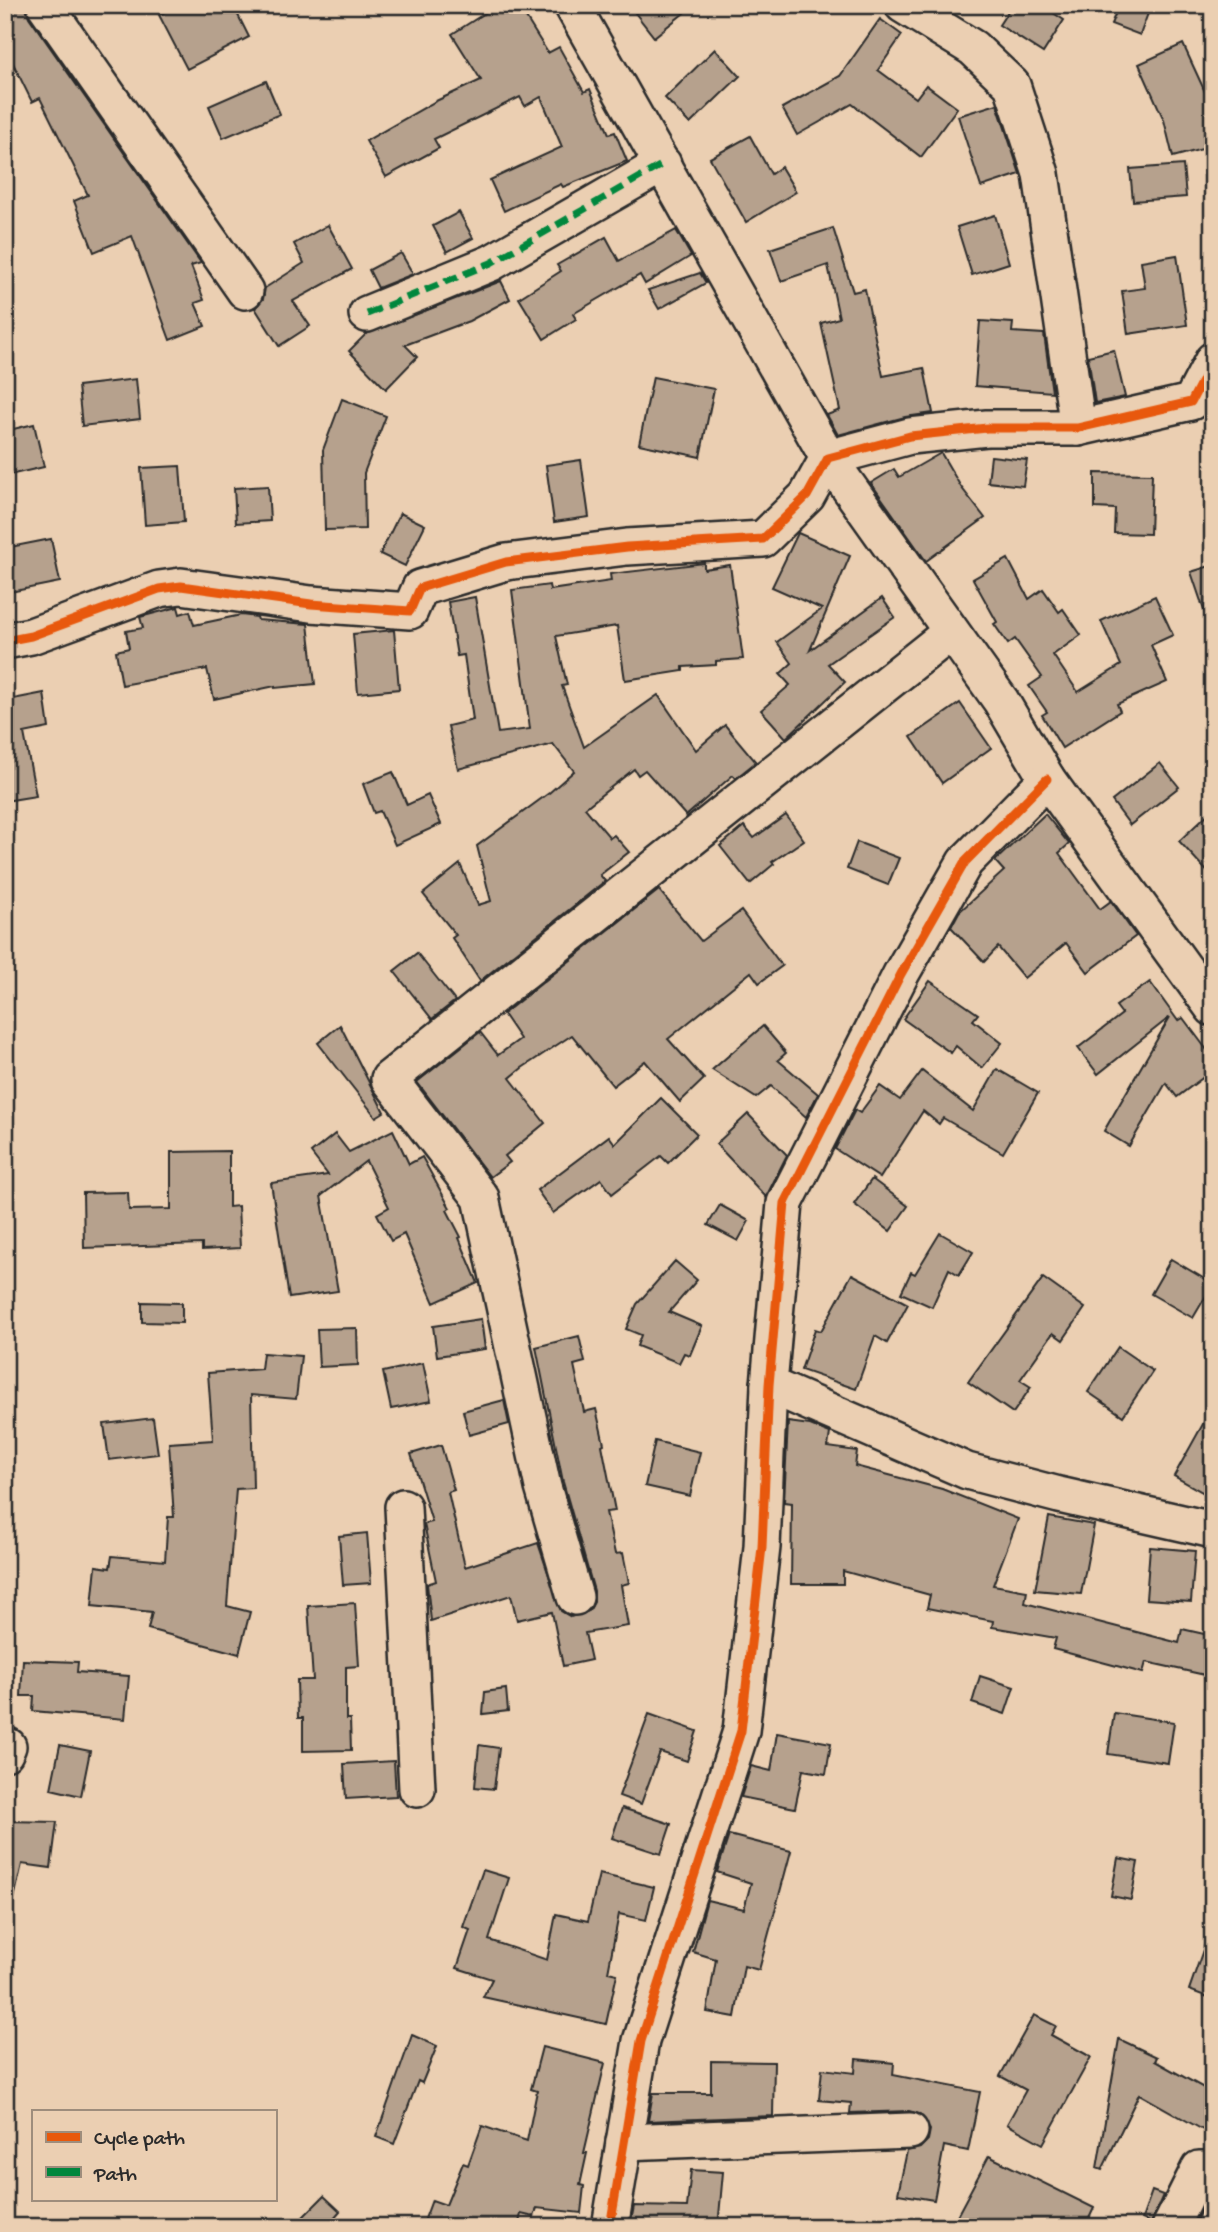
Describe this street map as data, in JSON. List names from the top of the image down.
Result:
{
  "legend": ["Cycle path", "Path"]
}
